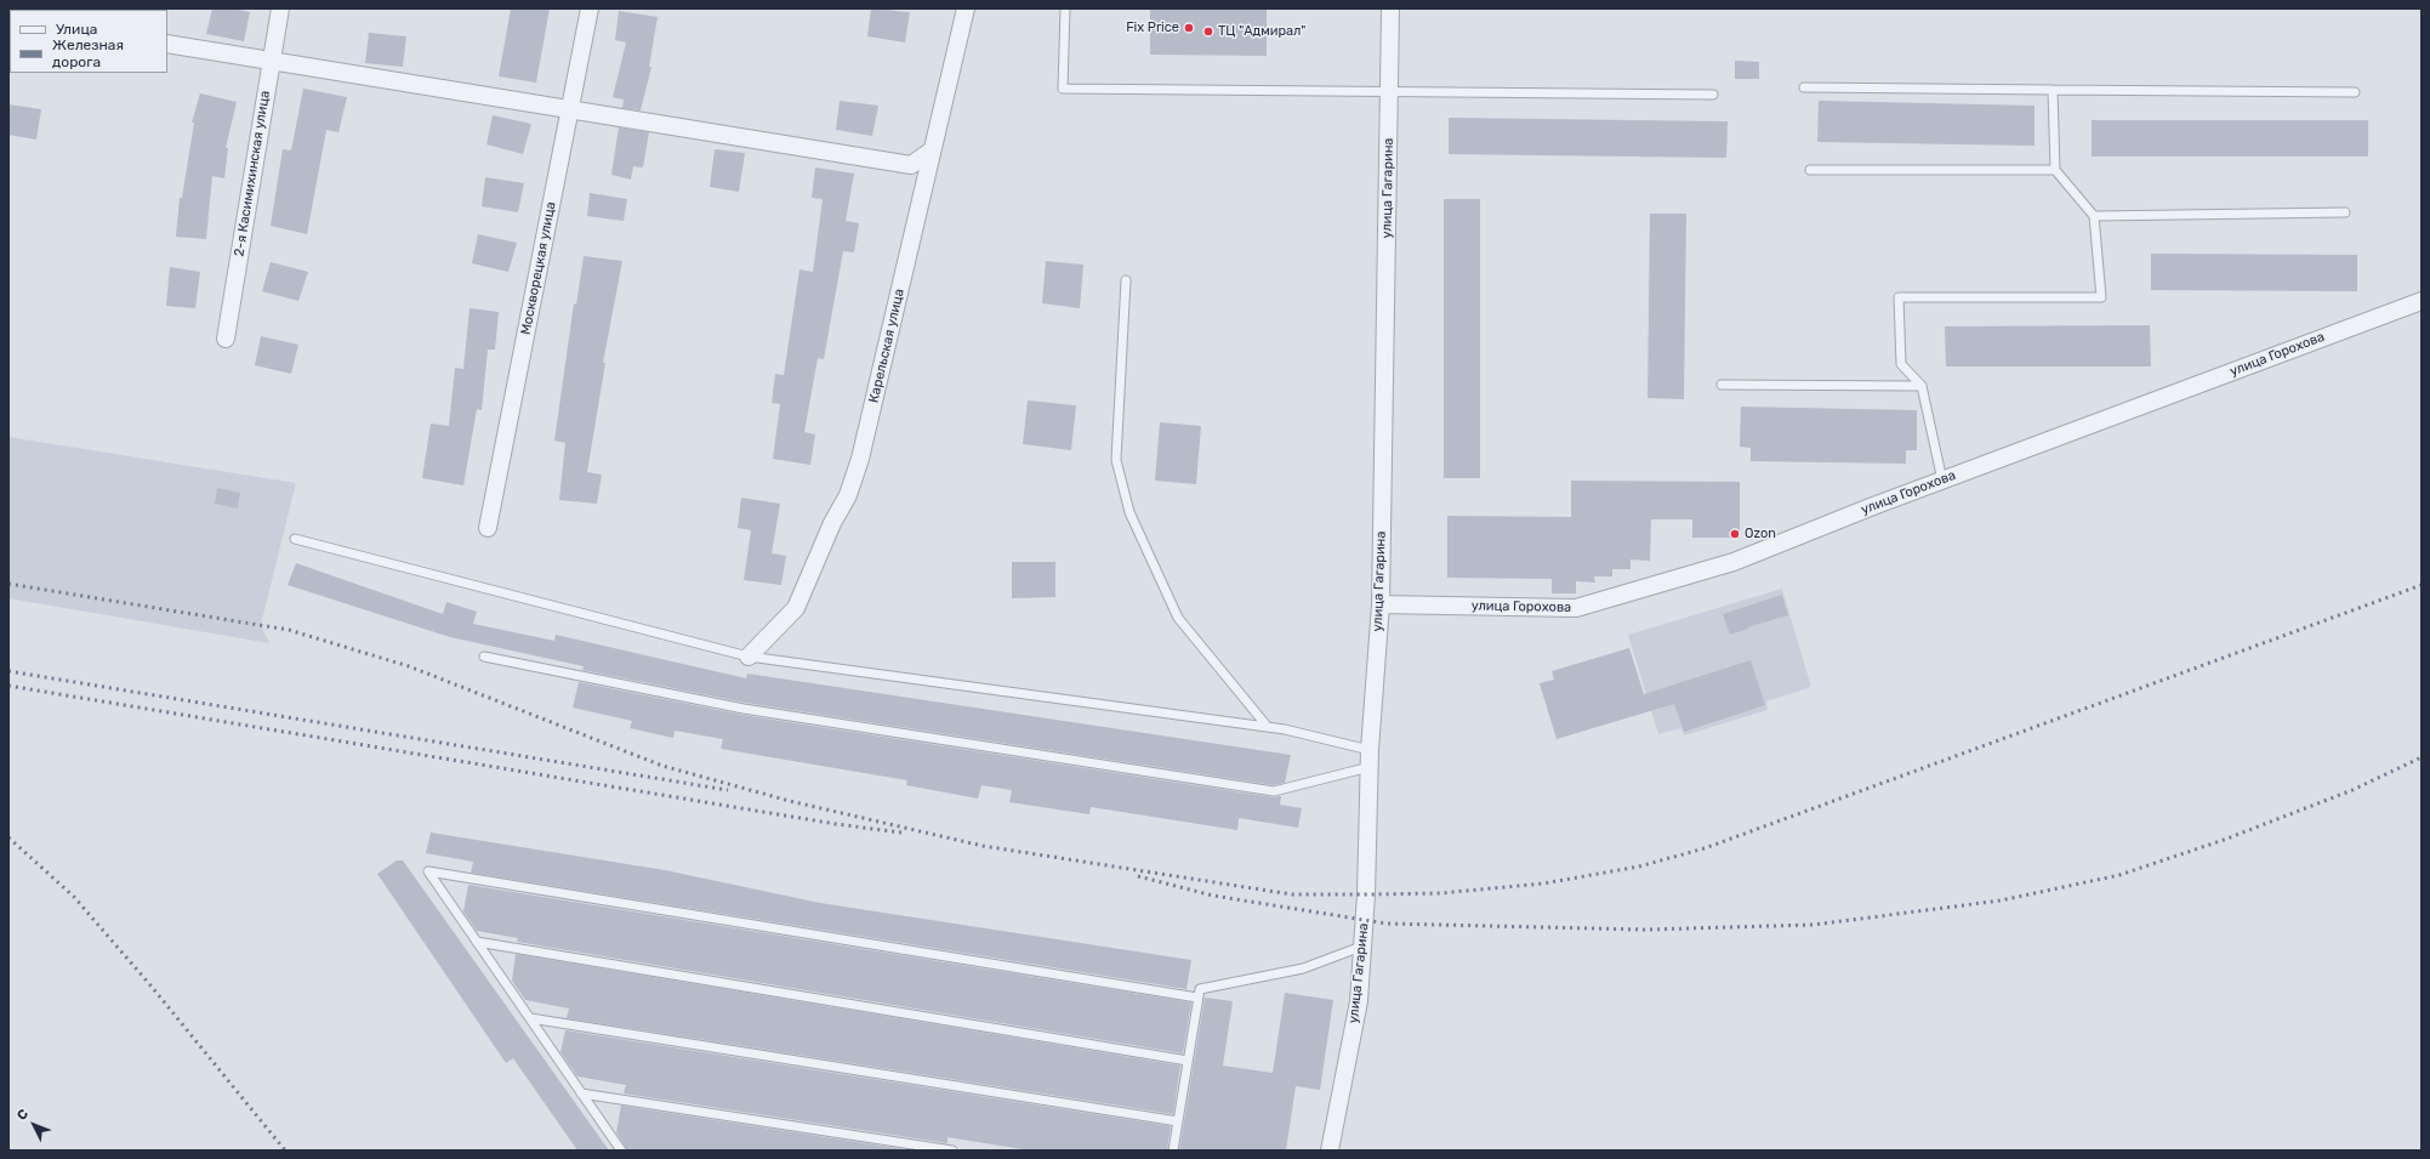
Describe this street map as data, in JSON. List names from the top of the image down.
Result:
{
  "streets": {
    "street": [
      "2-я Касимихинская улица",
      "улица Гагарина",
      "Москворецкая улица",
      "Карельская улица",
      "улица Горохова"
    ]
  },
  "crossings": [
    ["улица Гагарина", "улица Горохова"]
  ],
  "places": ["Fix Price", "ТЦ \"Адмирал\"", "Ozon"],
  "legend": ["Улица", "Железная дорога"],
  "north": "top left"
}
